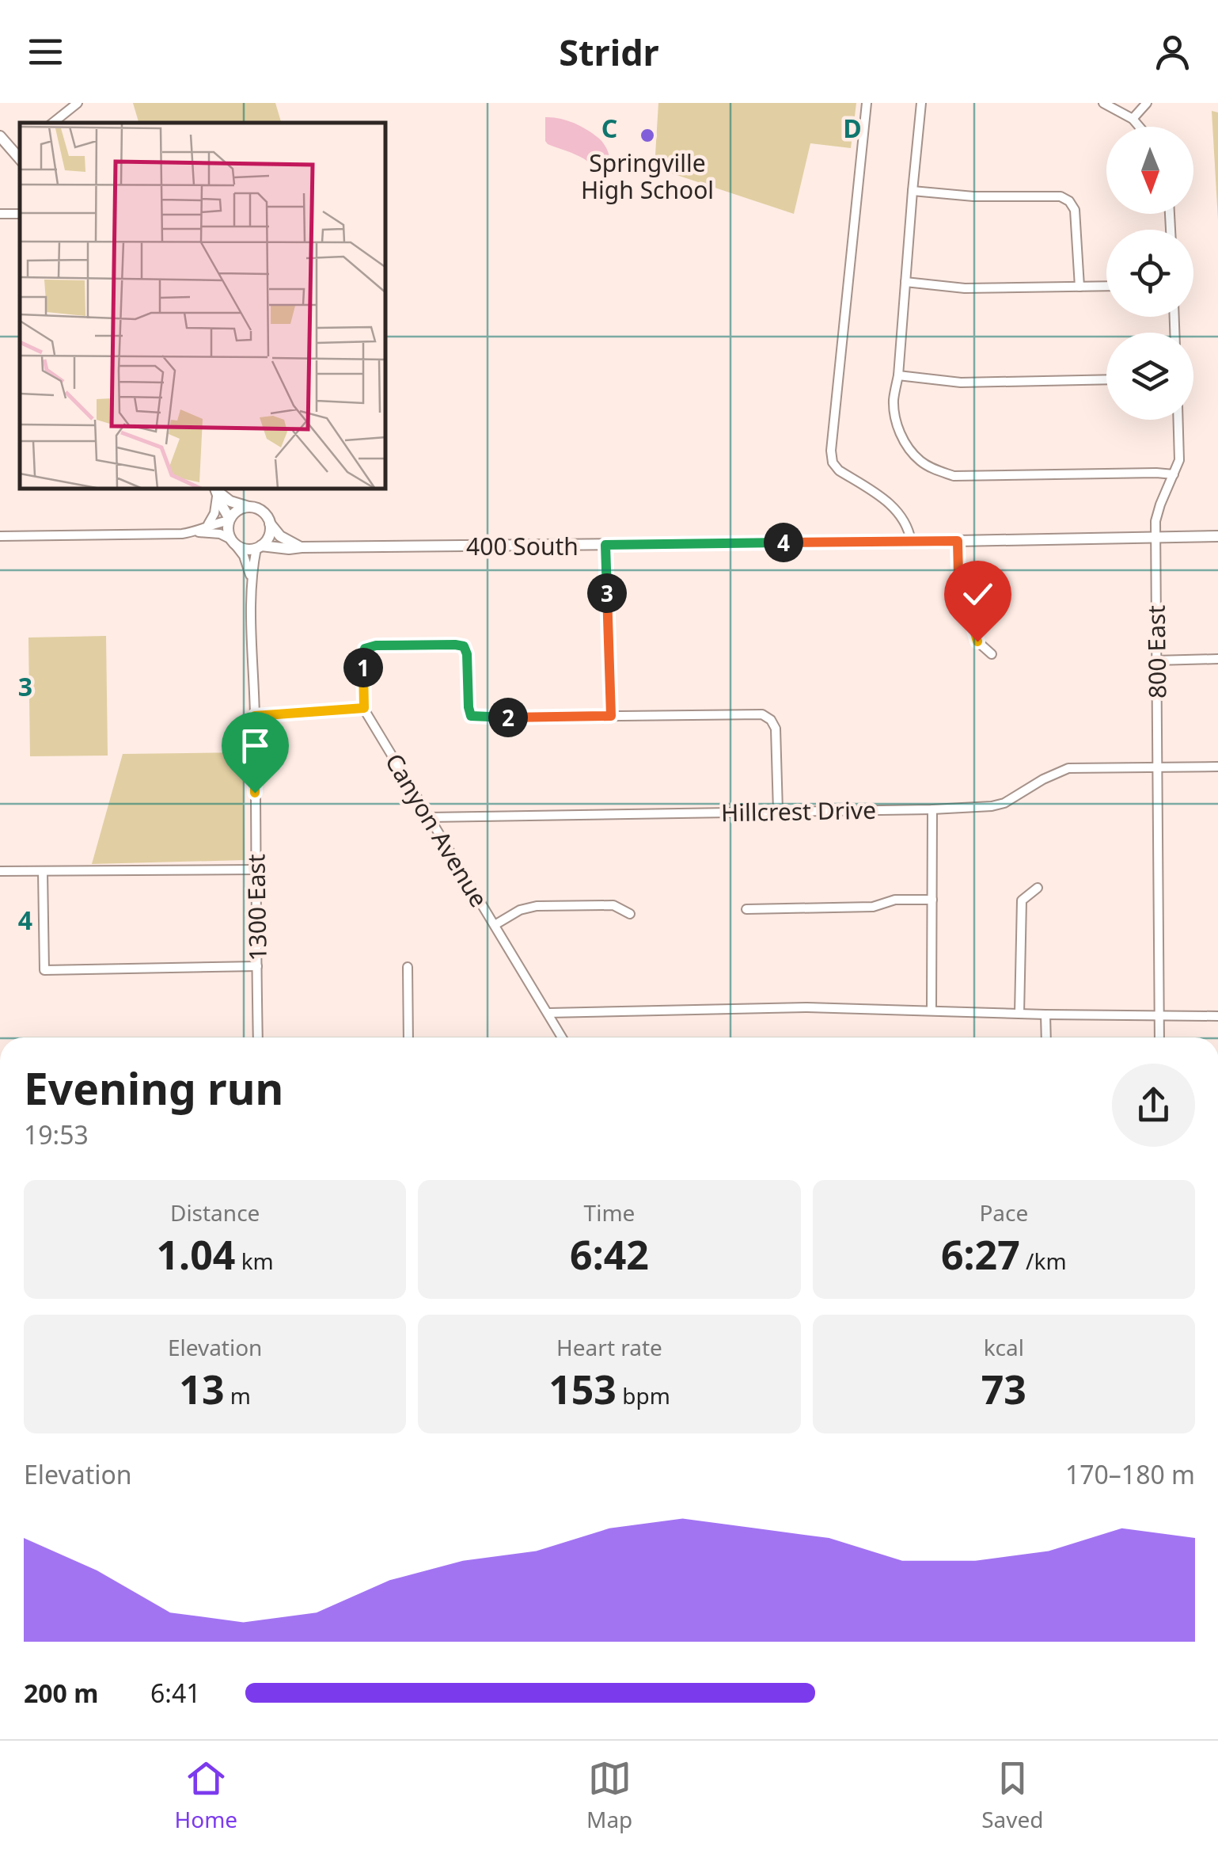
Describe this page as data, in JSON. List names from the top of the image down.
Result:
{
  "streets": {
    "main road": ["400 South"],
    "street": [
      "800 East",
      "Hillcrest Drive",
      "Canyon Avenue",
      "1300 East"
    ]
  },
  "crossings": [
    ["400 South", "800 East"],
    ["400 South", "1300 East"],
    ["800 East", "Hillcrest Drive"],
    ["Hillcrest Drive", "Canyon Avenue"]
  ],
  "places": ["Springville High School"],
  "north": "bottom",
  "page": {
    "header": "Stridr",
    "pins": [
      "4",
      "3",
      "1",
      "2"
    ],
    "heading": ["Evening run", "19:53"],
    "stats": [
      ["Distance", "1.04 km"],
      ["Time", "6:42"],
      ["Pace", "6:27 /km"],
      ["Elevation", "13 m"],
      ["Heart rate", "153 bpm"],
      ["kcal", "73"]
    ],
    "chart": ["Elevation", "170–180 m"],
    "list": [
      {
        "name": "200 m",
        "note": "6:41"
      }
    ],
    "tabs": ["Home", "Map", "Saved"]
  },
  "grid": {
    "columns": ["C", "D"],
    "rows": ["3", "4"]
  }
}
